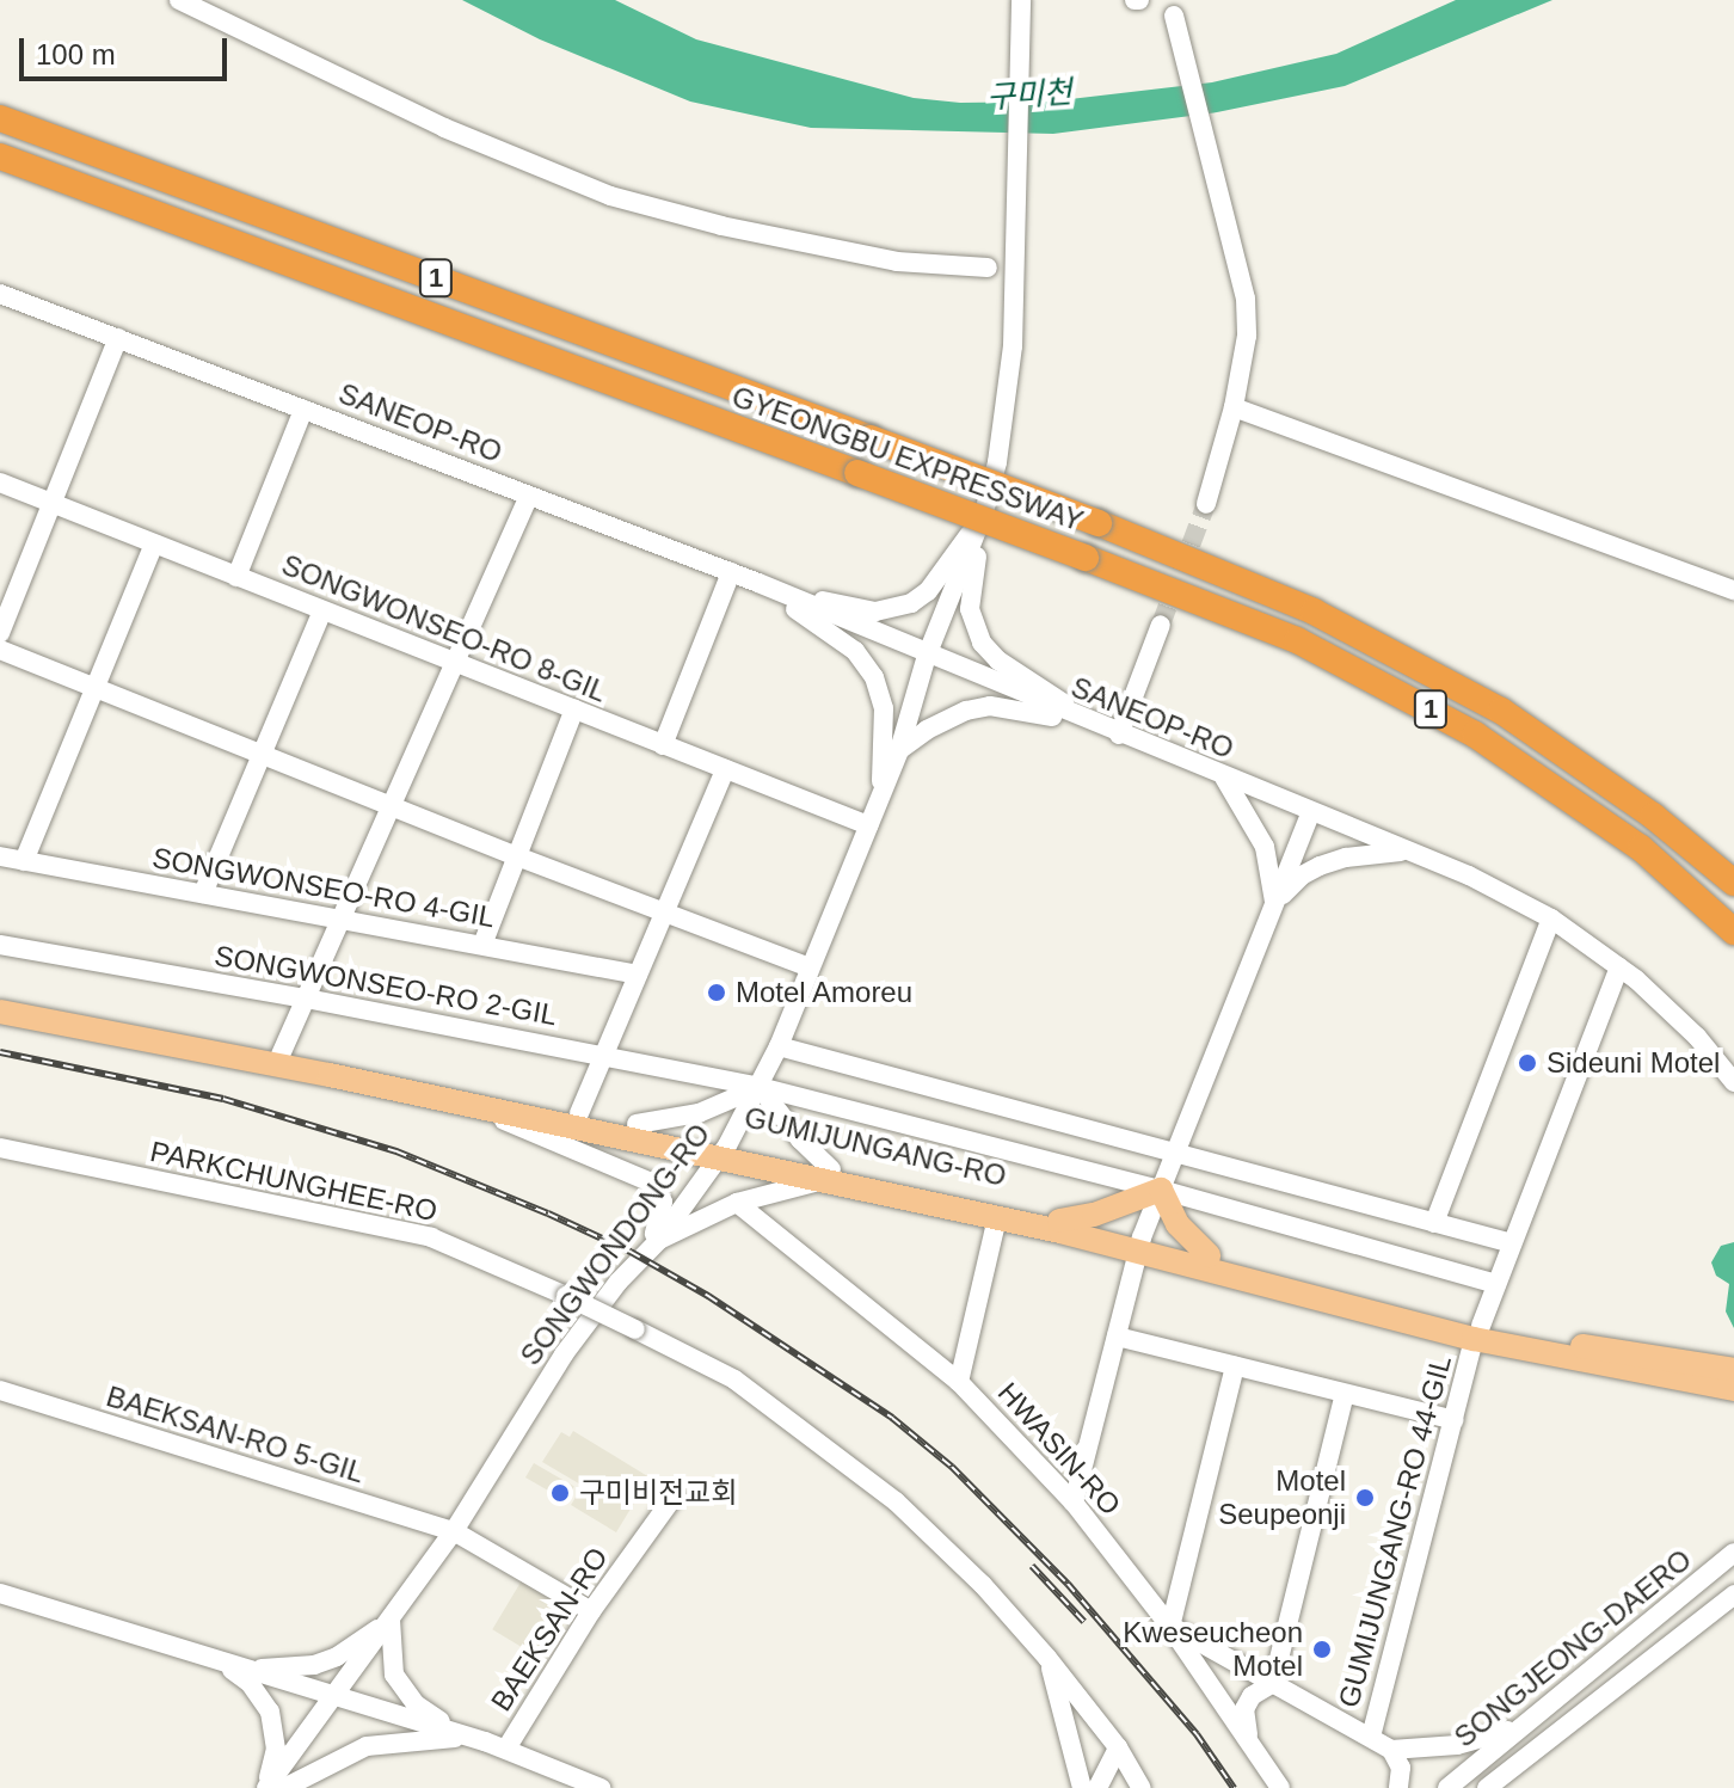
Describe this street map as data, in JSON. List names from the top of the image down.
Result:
{
  "streets": {
    "highway": ["1", "GYEONGBU EXPRESSWAY"],
    "main road": ["GUMIJUNGANG-RO"],
    "street": [
      "SANEOP-RO",
      "SONGWONSEO-RO 8-GIL",
      "SONGWONSEO-RO 4-GIL",
      "SONGWONSEO-RO 2-GIL",
      "PARKCHUNGHEE-RO",
      "SONGWONDONG-RO",
      "BAEKSAN-RO 5-GIL",
      "HWASIN-RO",
      "GUMIJUNGANG-RO 44-GIL",
      "BAEKSAN-RO",
      "SONGJEONG-DAERO"
    ]
  },
  "crossings": [
    ["SANEOP-RO", "SONGWONSEO-RO 8-GIL"],
    ["SANEOP-RO", "SONGWONDONG-RO"],
    ["SANEOP-RO", "GUMIJUNGANG-RO 44-GIL"],
    ["SONGWONSEO-RO 8-GIL", "SONGWONDONG-RO"],
    ["SONGWONSEO-RO 2-GIL", "SONGWONDONG-RO"],
    ["GUMIJUNGANG-RO", "SONGWONDONG-RO"],
    ["GUMIJUNGANG-RO", "HWASIN-RO"],
    ["GUMIJUNGANG-RO", "GUMIJUNGANG-RO 44-GIL"],
    ["SONGWONDONG-RO", "BAEKSAN-RO 5-GIL"],
    ["SONGWONDONG-RO", "BAEKSAN-RO"]
  ],
  "water": ["구미천"],
  "places": [
    "Motel Amoreu",
    "Sideuni Motel",
    "구미비전교회",
    "Motel Seupeonji",
    "Kweseucheon Motel"
  ],
  "scale_bar": "100 m"
}
